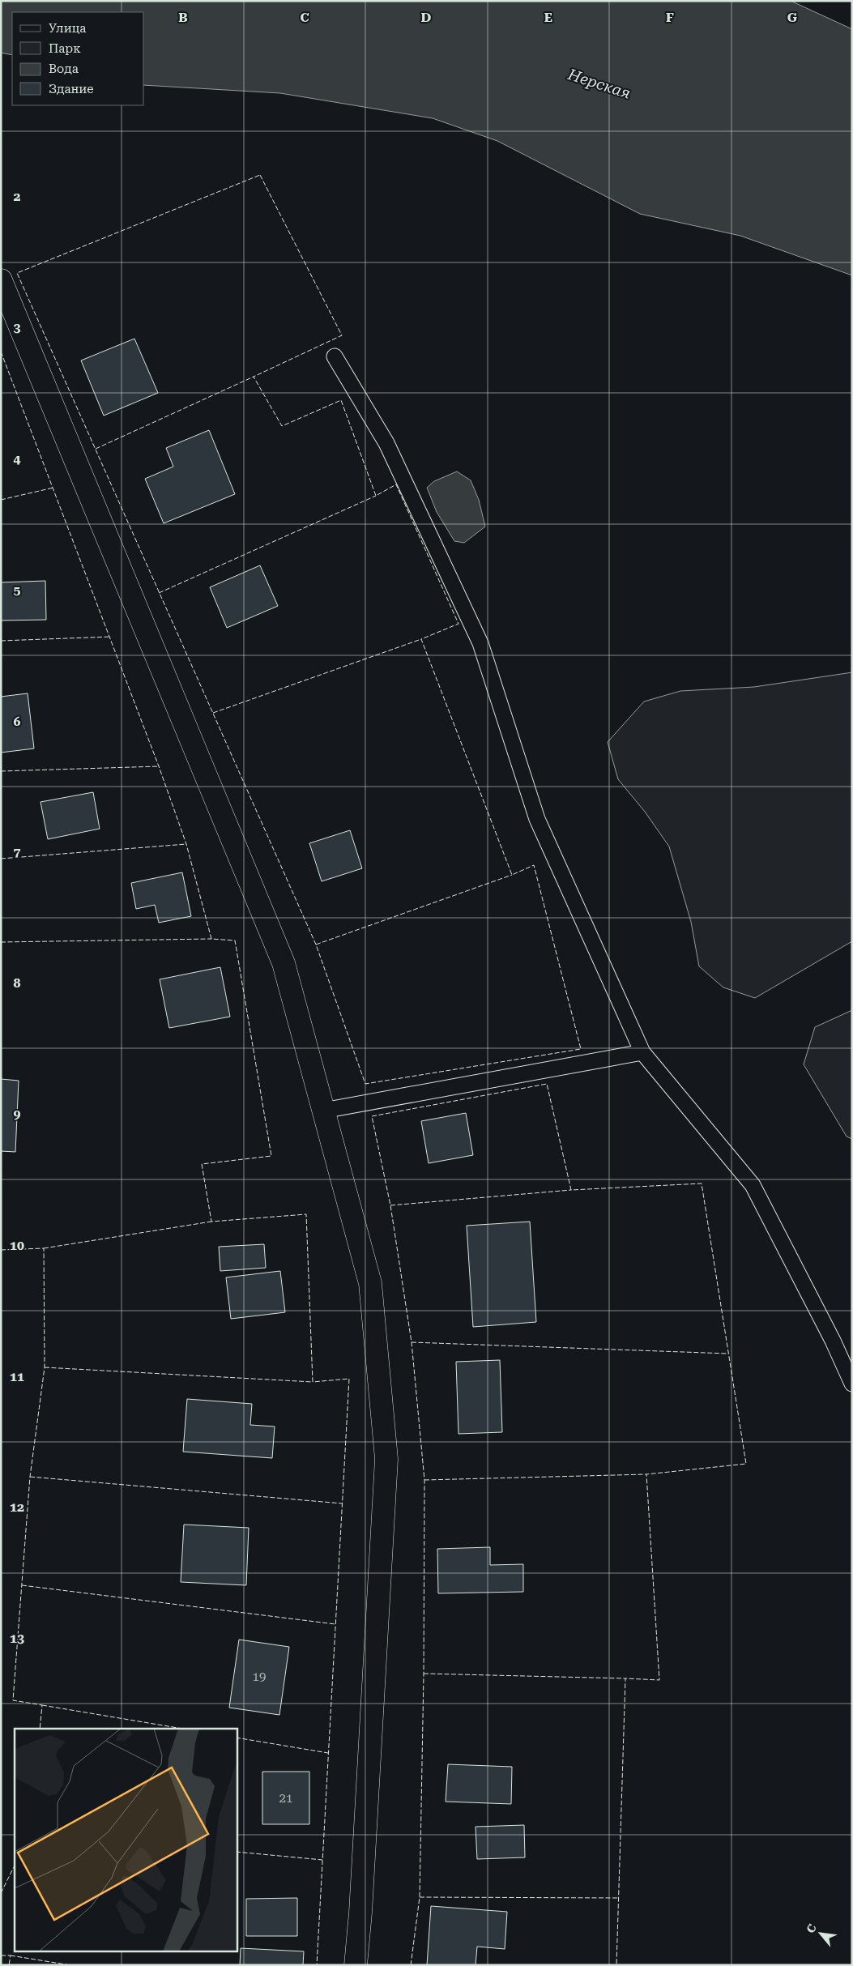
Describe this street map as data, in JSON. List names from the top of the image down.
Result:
{
  "water": ["Нерская"],
  "house_numbers": ["19", "21"],
  "legend": [
    "Улица",
    "Парк",
    "Вода",
    "Здание"
  ],
  "north": "top left",
  "grid": {
    "columns": [
      "B",
      "C",
      "D",
      "E",
      "F",
      "G"
    ],
    "rows": [
      "2",
      "3",
      "4",
      "5",
      "6",
      "7",
      "8",
      "9",
      "10",
      "11",
      "12",
      "13"
    ]
  }
}
